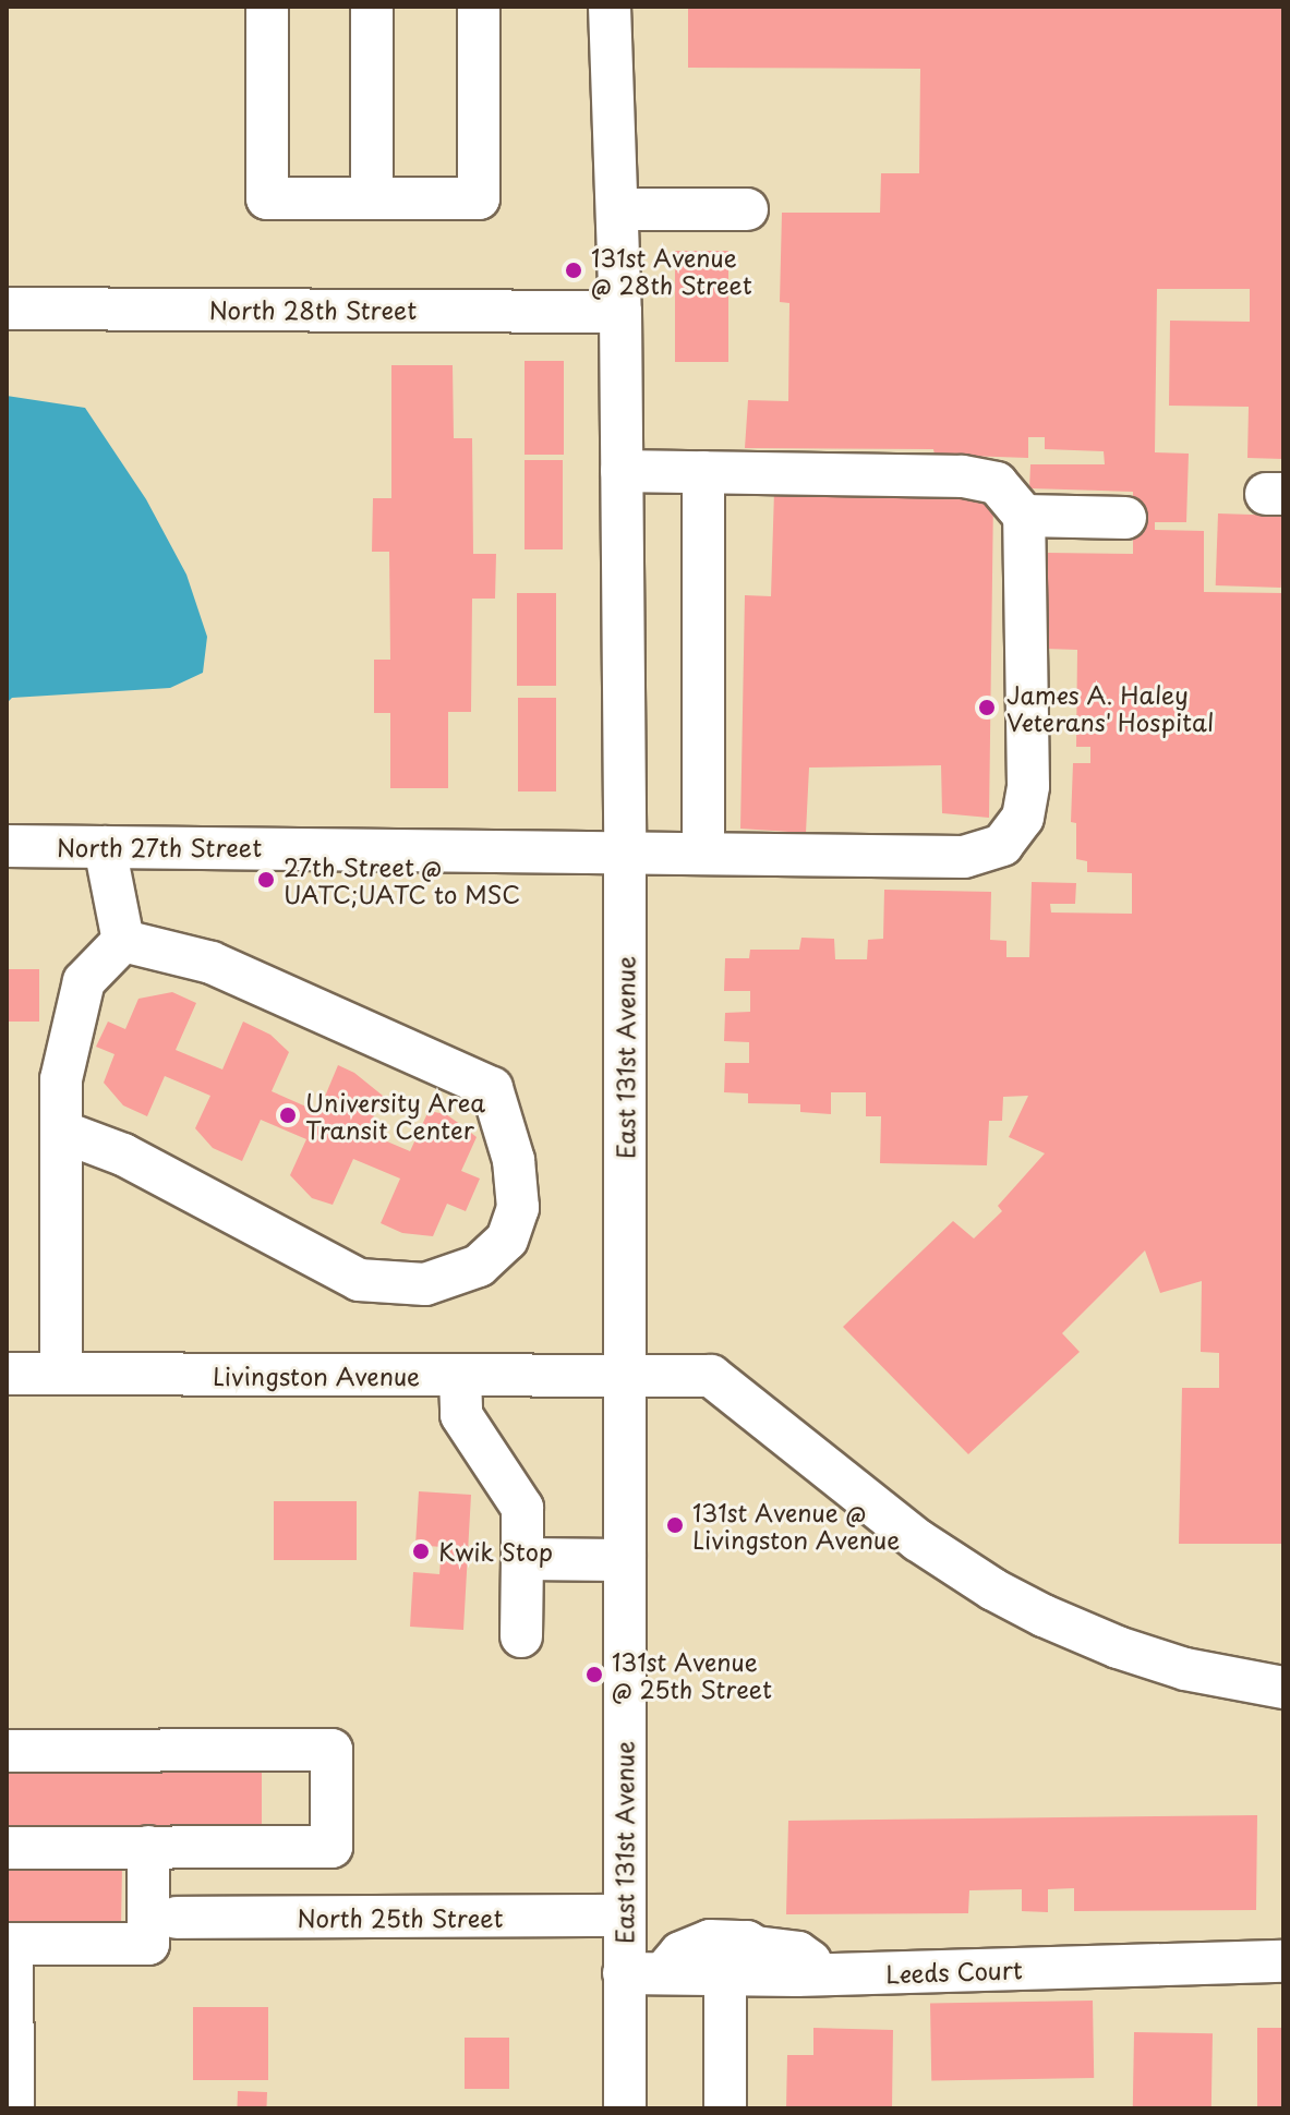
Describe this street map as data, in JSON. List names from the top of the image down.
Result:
{
  "streets": {
    "street": [
      "North 28th Street",
      "North 27th Street",
      "East 131st Avenue",
      "Livingston Avenue",
      "North 25th Street",
      "Leeds Court"
    ]
  },
  "crossings": [
    ["North 28th Street", "East 131st Avenue"],
    ["North 27th Street", "East 131st Avenue"],
    ["East 131st Avenue", "Livingston Avenue"],
    ["East 131st Avenue", "North 25th Street"],
    ["East 131st Avenue", "Leeds Court"]
  ],
  "places": [
    "131st Avenue @ 28th Street",
    "James A. Haley Veterans' Hospital",
    "27th Street @ UATC;UATC to MSC",
    "University Area Transit Center",
    "131st Avenue @ Livingston Avenue",
    "Kwik Stop",
    "131st Avenue @ 25th Street"
  ]
}
